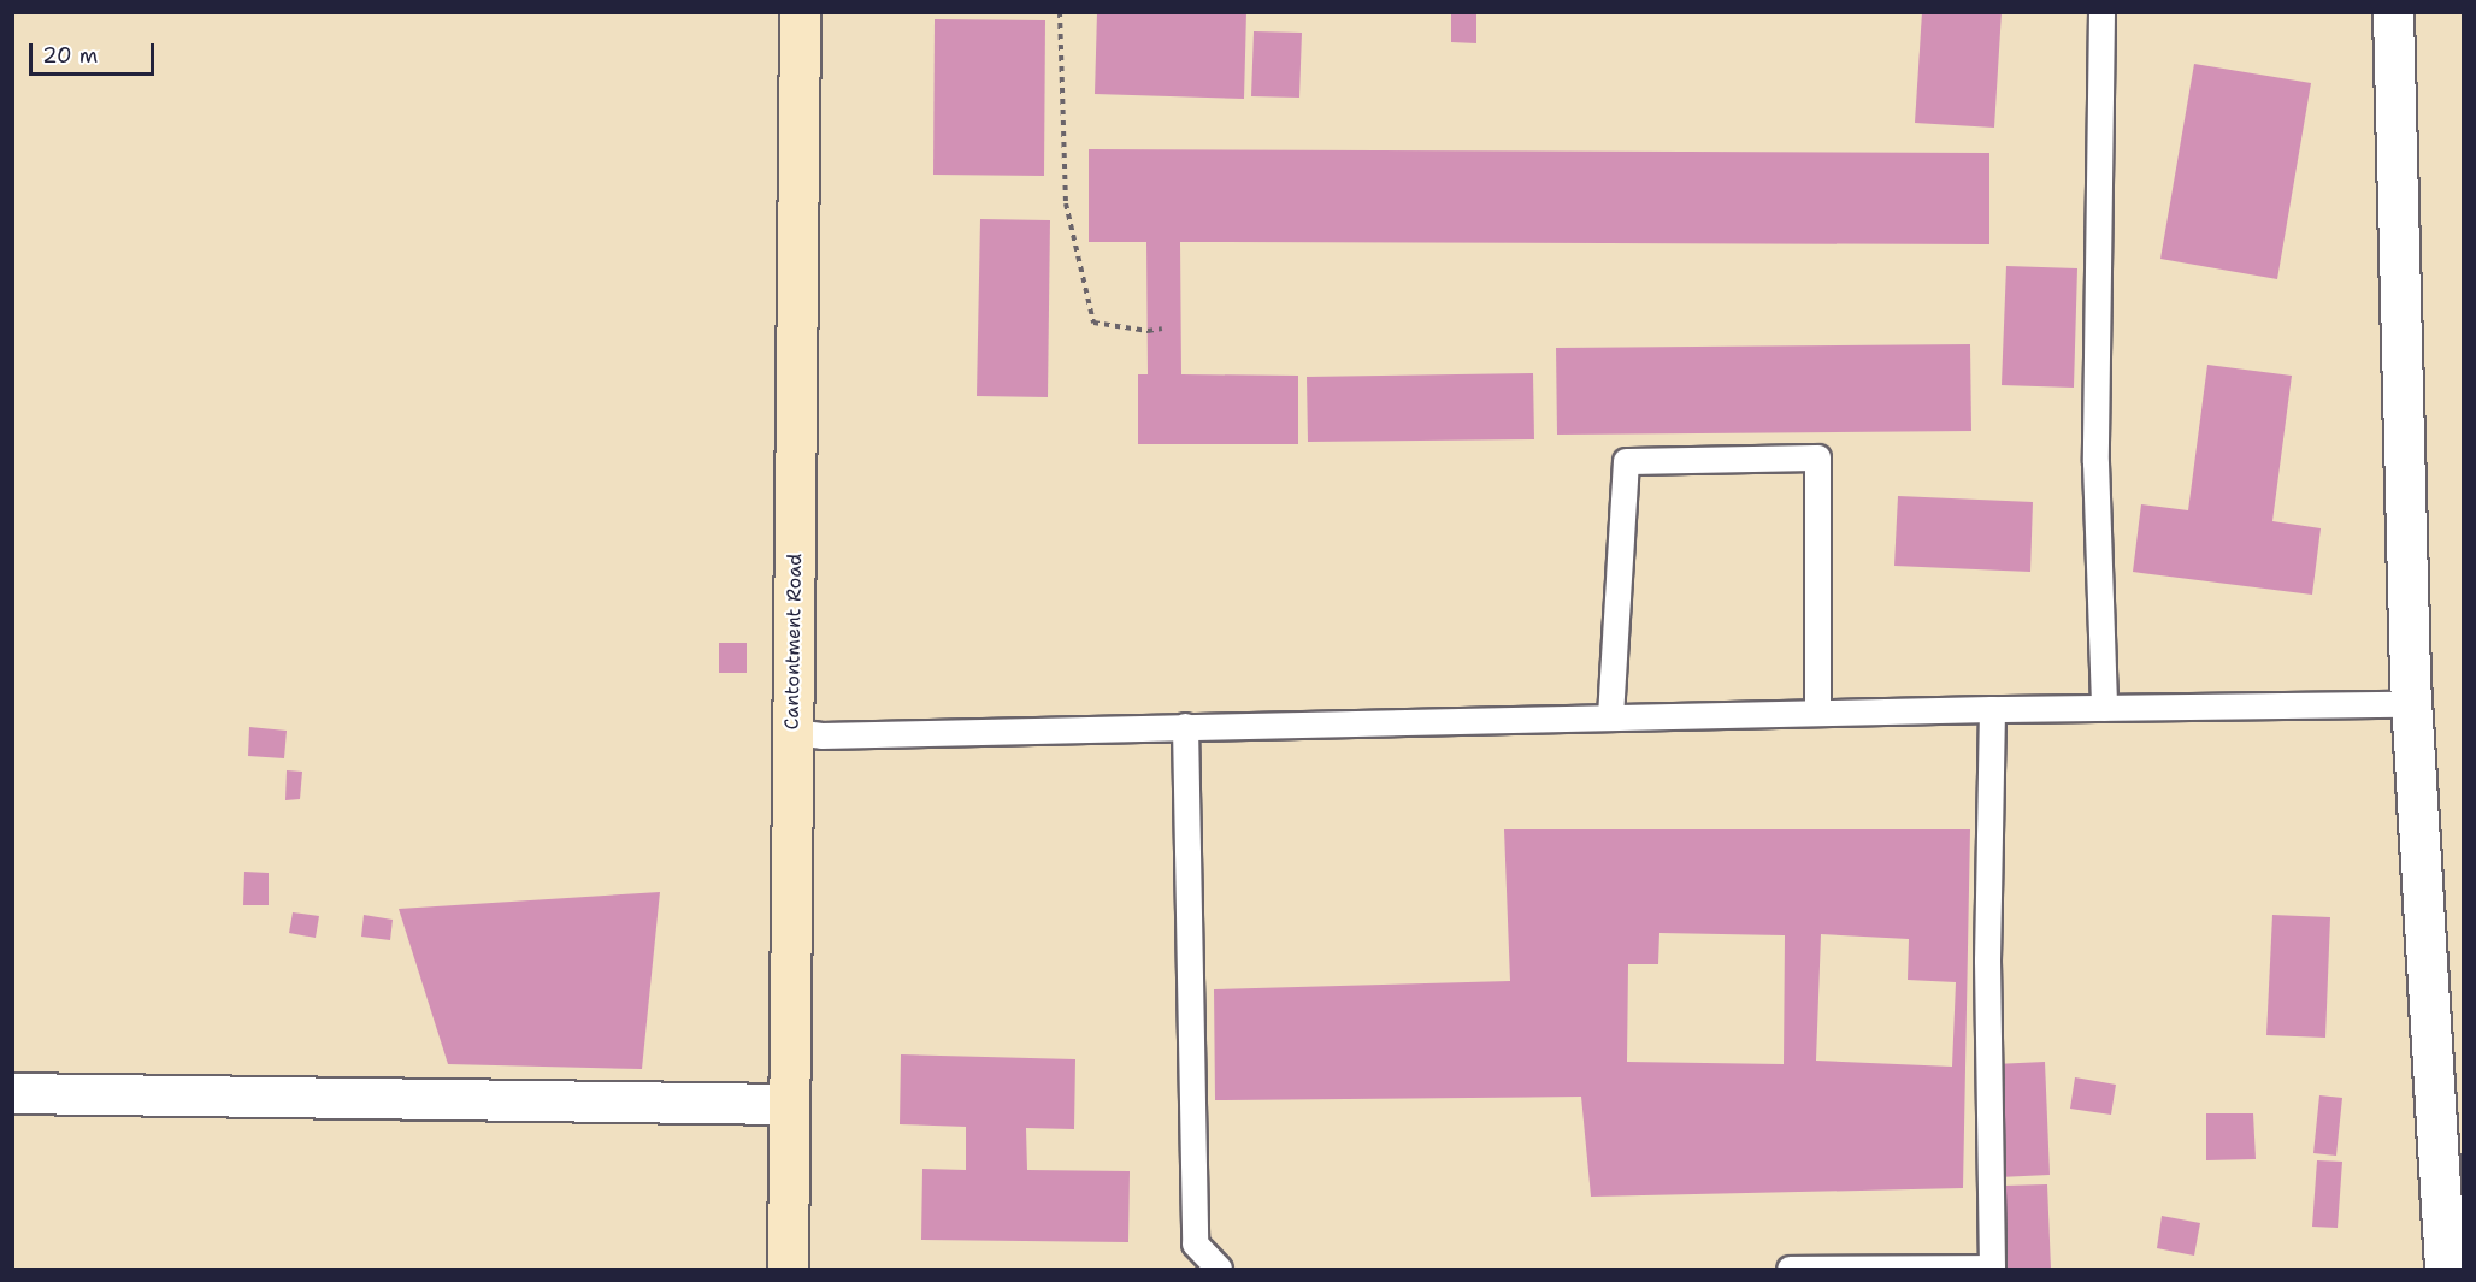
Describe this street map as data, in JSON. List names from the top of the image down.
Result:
{
  "streets": {
    "street": ["Cantontment Road"]
  },
  "scale_bar": "20 m"
}
